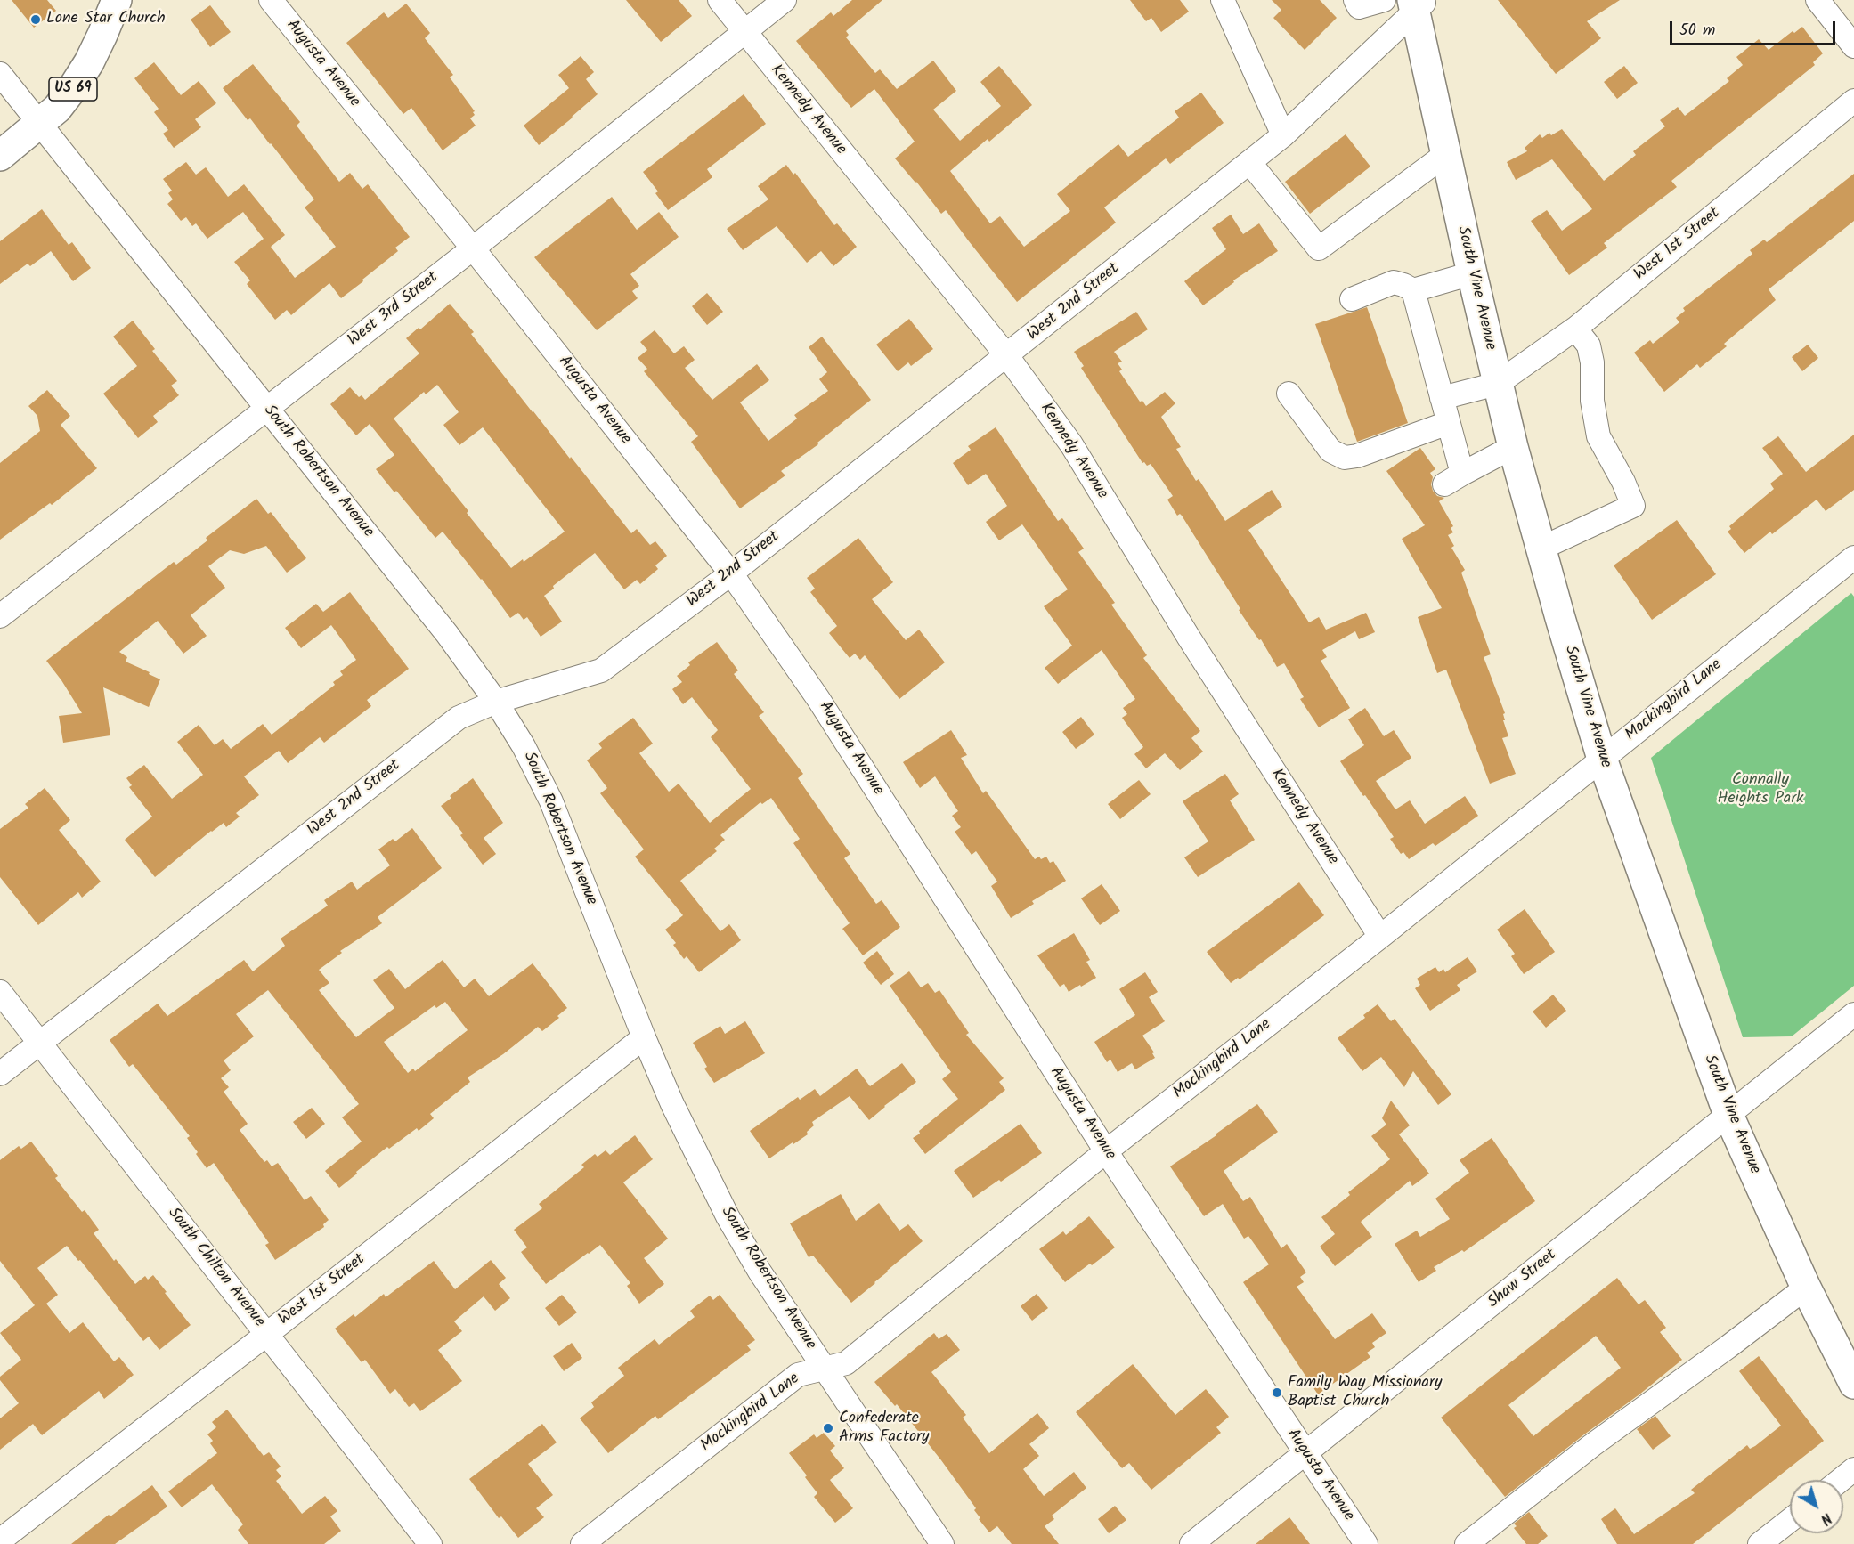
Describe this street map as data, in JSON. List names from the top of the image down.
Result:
{
  "streets": {
    "main road": ["US 69", "South Vine Avenue"],
    "street": [
      "Augusta Avenue",
      "Kennedy Avenue",
      "West 1st Street",
      "West 2nd Street",
      "West 3rd Street",
      "South Robertson Avenue",
      "Mockingbird Lane",
      "South Chilton Avenue",
      "Shaw Street"
    ]
  },
  "crossings": [
    ["Augusta Avenue", "West 2nd Street"],
    ["Augusta Avenue", "West 3rd Street"],
    ["Augusta Avenue", "Mockingbird Lane"],
    ["Augusta Avenue", "Shaw Street"],
    ["US 69", "South Robertson Avenue"],
    ["Kennedy Avenue", "West 2nd Street"],
    ["Kennedy Avenue", "West 3rd Street"],
    ["Kennedy Avenue", "Mockingbird Lane"],
    ["West 1st Street", "South Vine Avenue"],
    ["West 1st Street", "South Robertson Avenue"],
    ["West 1st Street", "South Chilton Avenue"],
    ["South Vine Avenue", "West 2nd Street"],
    ["South Vine Avenue", "Mockingbird Lane"],
    ["South Vine Avenue", "Shaw Street"],
    ["West 2nd Street", "South Robertson Avenue"],
    ["West 2nd Street", "South Chilton Avenue"],
    ["West 3rd Street", "South Robertson Avenue"],
    ["South Robertson Avenue", "Mockingbird Lane"]
  ],
  "parks": ["Connally Heights Park"],
  "places": ["Lone Star Church", "Family Way Missionary Baptist Church", "Confederate Arms Factory"],
  "scale_bar": "50 m",
  "north": "bottom right"
}
